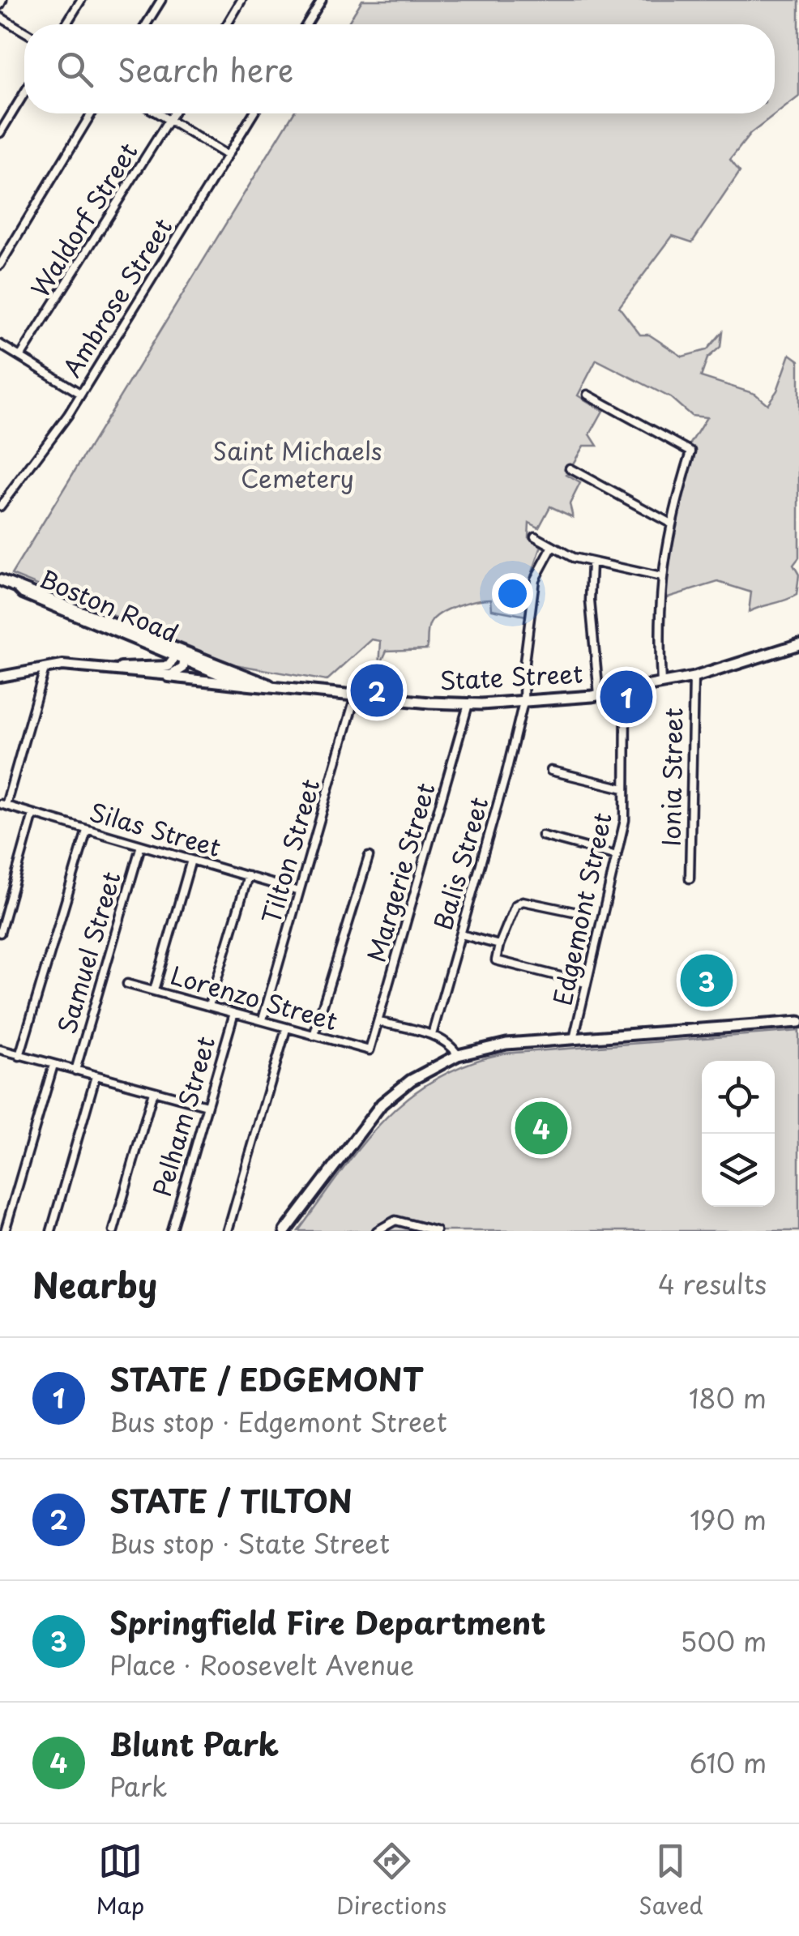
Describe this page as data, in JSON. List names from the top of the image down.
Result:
{
  "streets": {
    "main road": ["Boston Road", "State Street"],
    "street": [
      "Waldorf Street",
      "Ambrose Street",
      "Ionia Street",
      "Silas Street",
      "Tilton Street",
      "Balis Street",
      "Margerie Street",
      "Edgemont Street",
      "Samuel Street",
      "Lorenzo Street",
      "Pelham Street"
    ]
  },
  "crossings": [
    ["Boston Road", "State Street"],
    ["State Street", "Ionia Street"],
    ["State Street", "Tilton Street"],
    ["State Street", "Balis Street"],
    ["State Street", "Margerie Street"],
    ["State Street", "Edgemont Street"],
    ["Silas Street", "Tilton Street"],
    ["Silas Street", "Samuel Street"],
    ["Tilton Street", "Lorenzo Street"],
    ["Margerie Street", "Lorenzo Street"],
    ["Lorenzo Street", "Pelham Street"]
  ],
  "parks": ["Saint Michaels Cemetery"],
  "page": {
    "search": "Search here",
    "pins": [
      "2",
      "1",
      "3",
      "4"
    ],
    "heading": ["Nearby", "4 results"],
    "list": [
      {
        "mark": "1",
        "name": "STATE / EDGEMONT",
        "note": "Bus stop · Edgemont Street",
        "value": "180 m"
      },
      {
        "mark": "2",
        "name": "STATE / TILTON",
        "note": "Bus stop · State Street",
        "value": "190 m"
      },
      {
        "mark": "3",
        "name": "Springfield Fire Department",
        "note": "Place · Roosevelt Avenue",
        "value": "500 m"
      },
      {
        "mark": "4",
        "name": "Blunt Park",
        "note": "Park",
        "value": "610 m"
      }
    ],
    "nav": ["Map", "Directions", "Saved"]
  }
}
